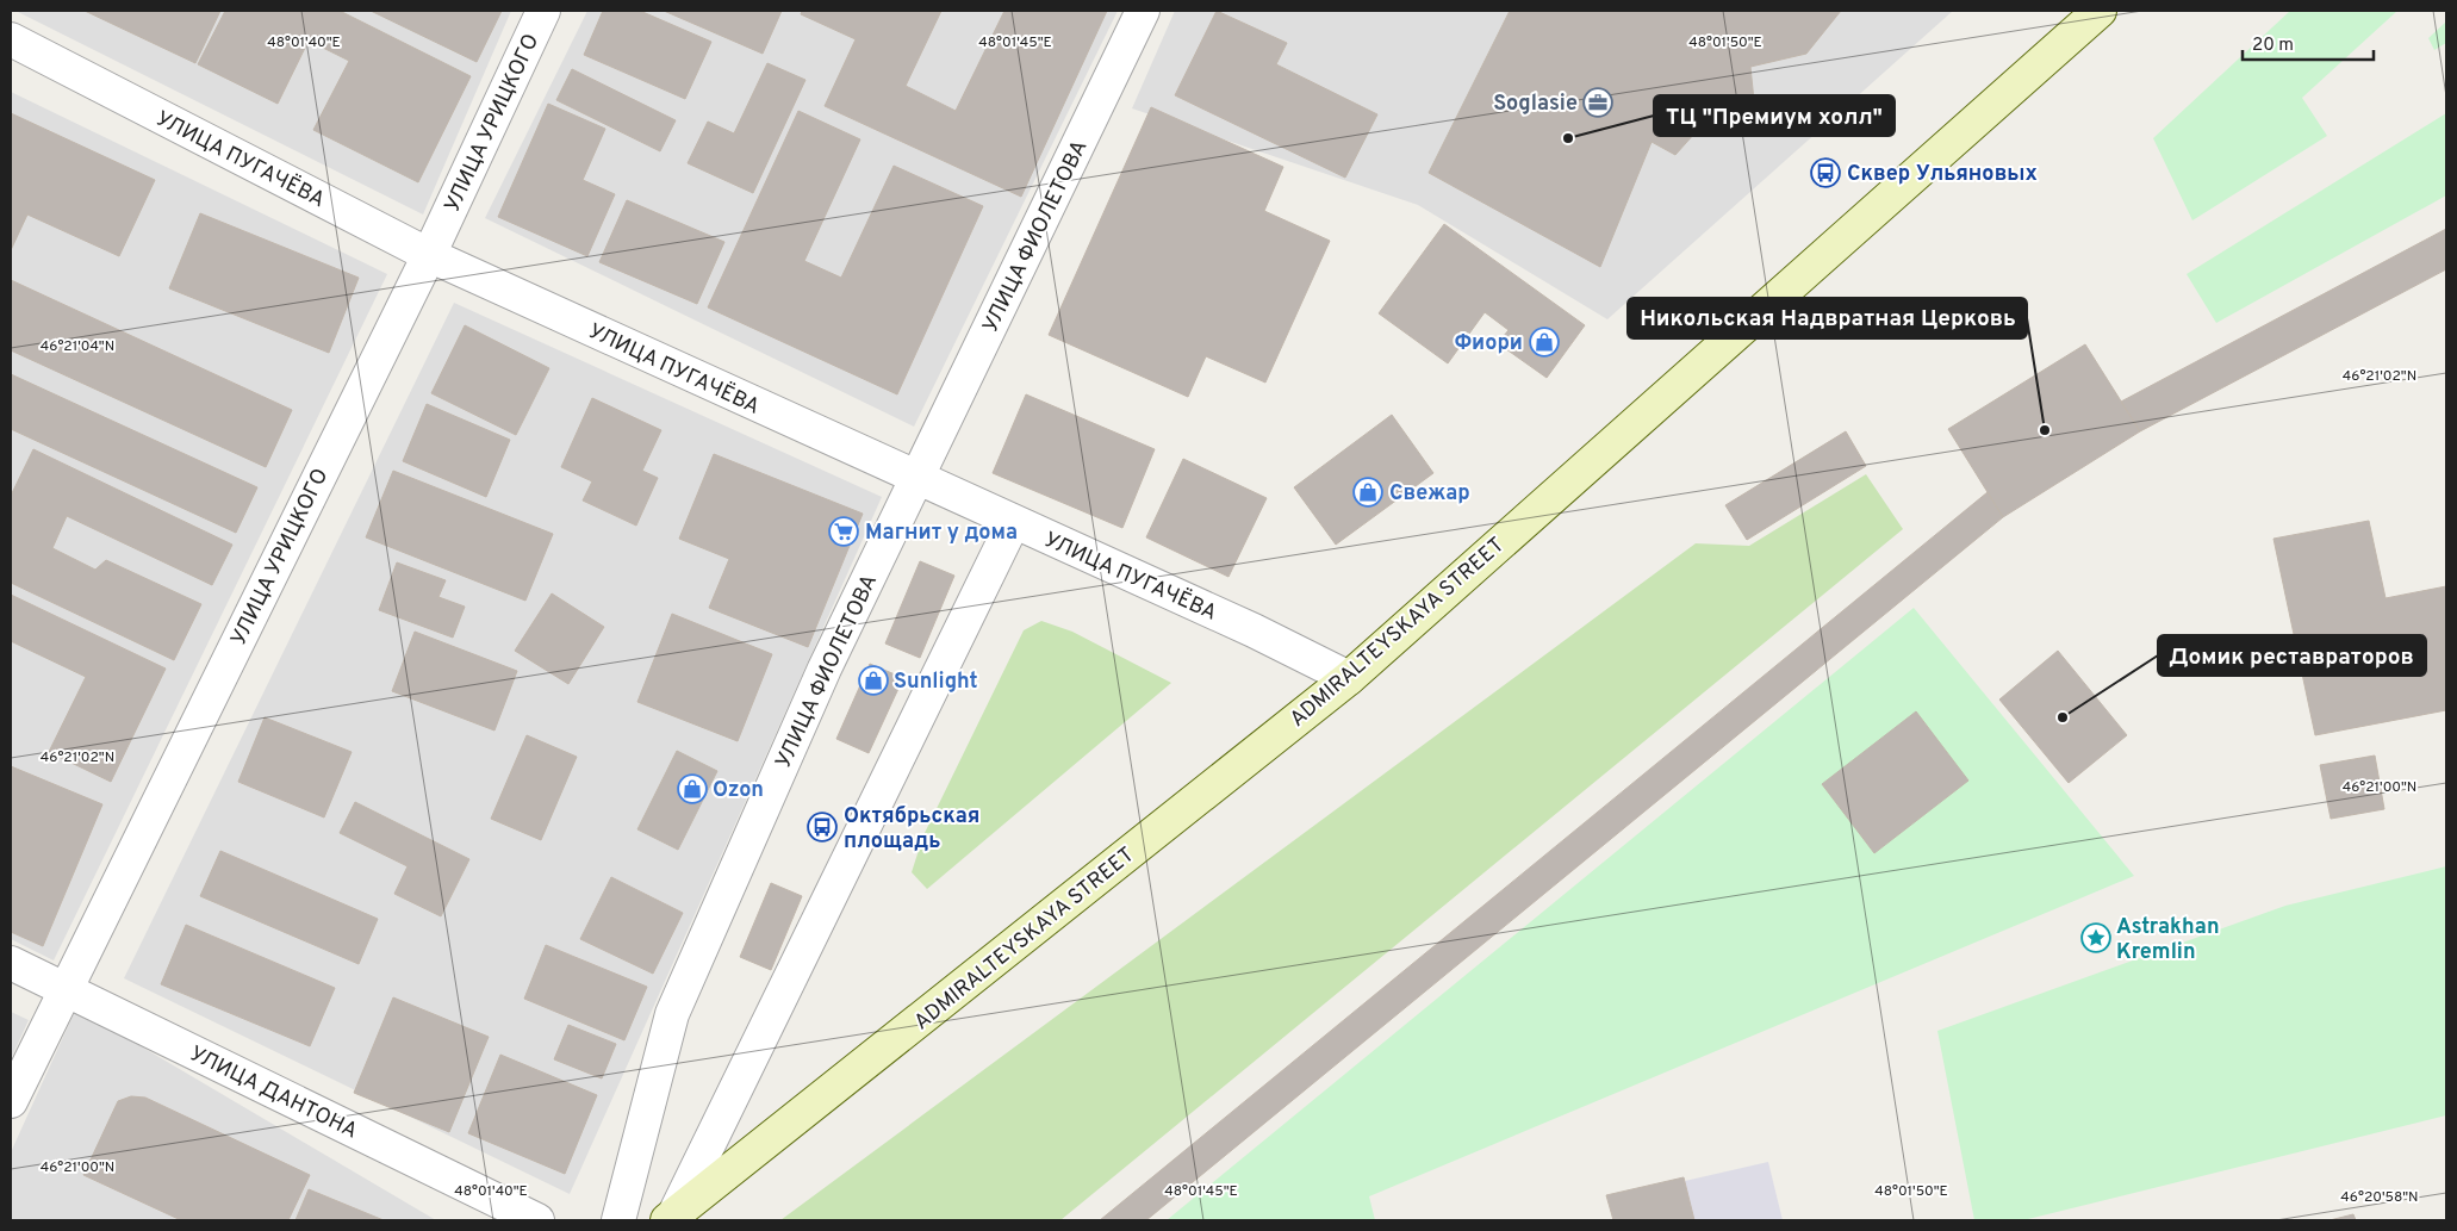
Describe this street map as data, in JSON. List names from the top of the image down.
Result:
{
  "streets": {
    "main road": ["ADMIRALTEYSKAYA STREET"],
    "street": [
      "УЛИЦА УРИЦКОГО",
      "УЛИЦА ПУГАЧЁВА",
      "УЛИЦА ФИОЛЕТОВА",
      "УЛИЦА ДАНТОНА"
    ]
  },
  "crossings": [
    ["УЛИЦА УРИЦКОГО", "УЛИЦА ПУГАЧЁВА"],
    ["УЛИЦА УРИЦКОГО", "УЛИЦА ДАНТОНА"],
    ["УЛИЦА ПУГАЧЁВА", "УЛИЦА ФИОЛЕТОВА"],
    ["УЛИЦА ПУГАЧЁВА", "ADMIRALTEYSKAYA STREET"]
  ],
  "places": {
    "office": ["Soglasie"],
    "other": ["ТЦ \"Премиум холл\"", "Никольская Надвратная Церковь", "Домик реставраторов"],
    "bus stop": ["Сквер Ульяновых", "Октябрьская площадь"],
    "shop": [
      "Фиори",
      "Свежар",
      "Sunlight",
      "Ozon"
    ],
    "supermarket": ["Магнит у дома"],
    "place": ["Astrakhan Kremlin"]
  },
  "scale_bar": "20 m",
  "coordinates": [
    "48°01'40\"E",
    "48°01'45\"E",
    "48°01'50\"E",
    "46°21'04\"N",
    "46°21'02\"N",
    "46°21'00\"N",
    "46°20'58\"N"
  ]
}
